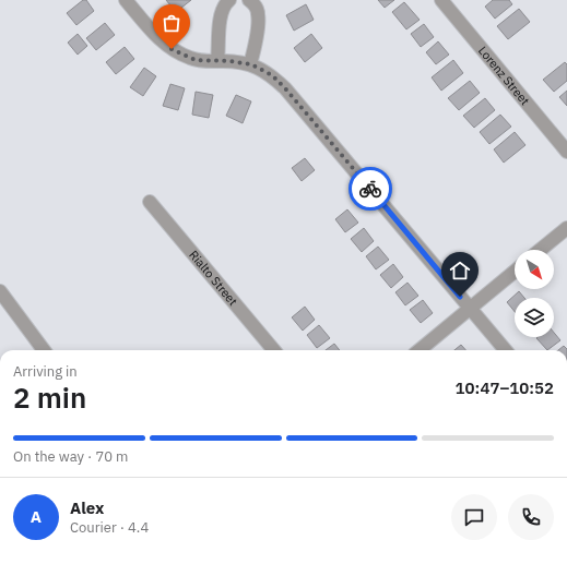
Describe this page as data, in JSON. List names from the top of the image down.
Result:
{
  "streets": {
    "street": ["Lorenz Street", "Rialto Street"]
  },
  "north": "bottom right",
  "page": {
    "heading": ["2 min", "Arriving in", "10:47–10:52"],
    "panel": ["Alex", "Courier · 4.4"],
    "bar": "On the way · 70 m",
    "round": "A"
  }
}
